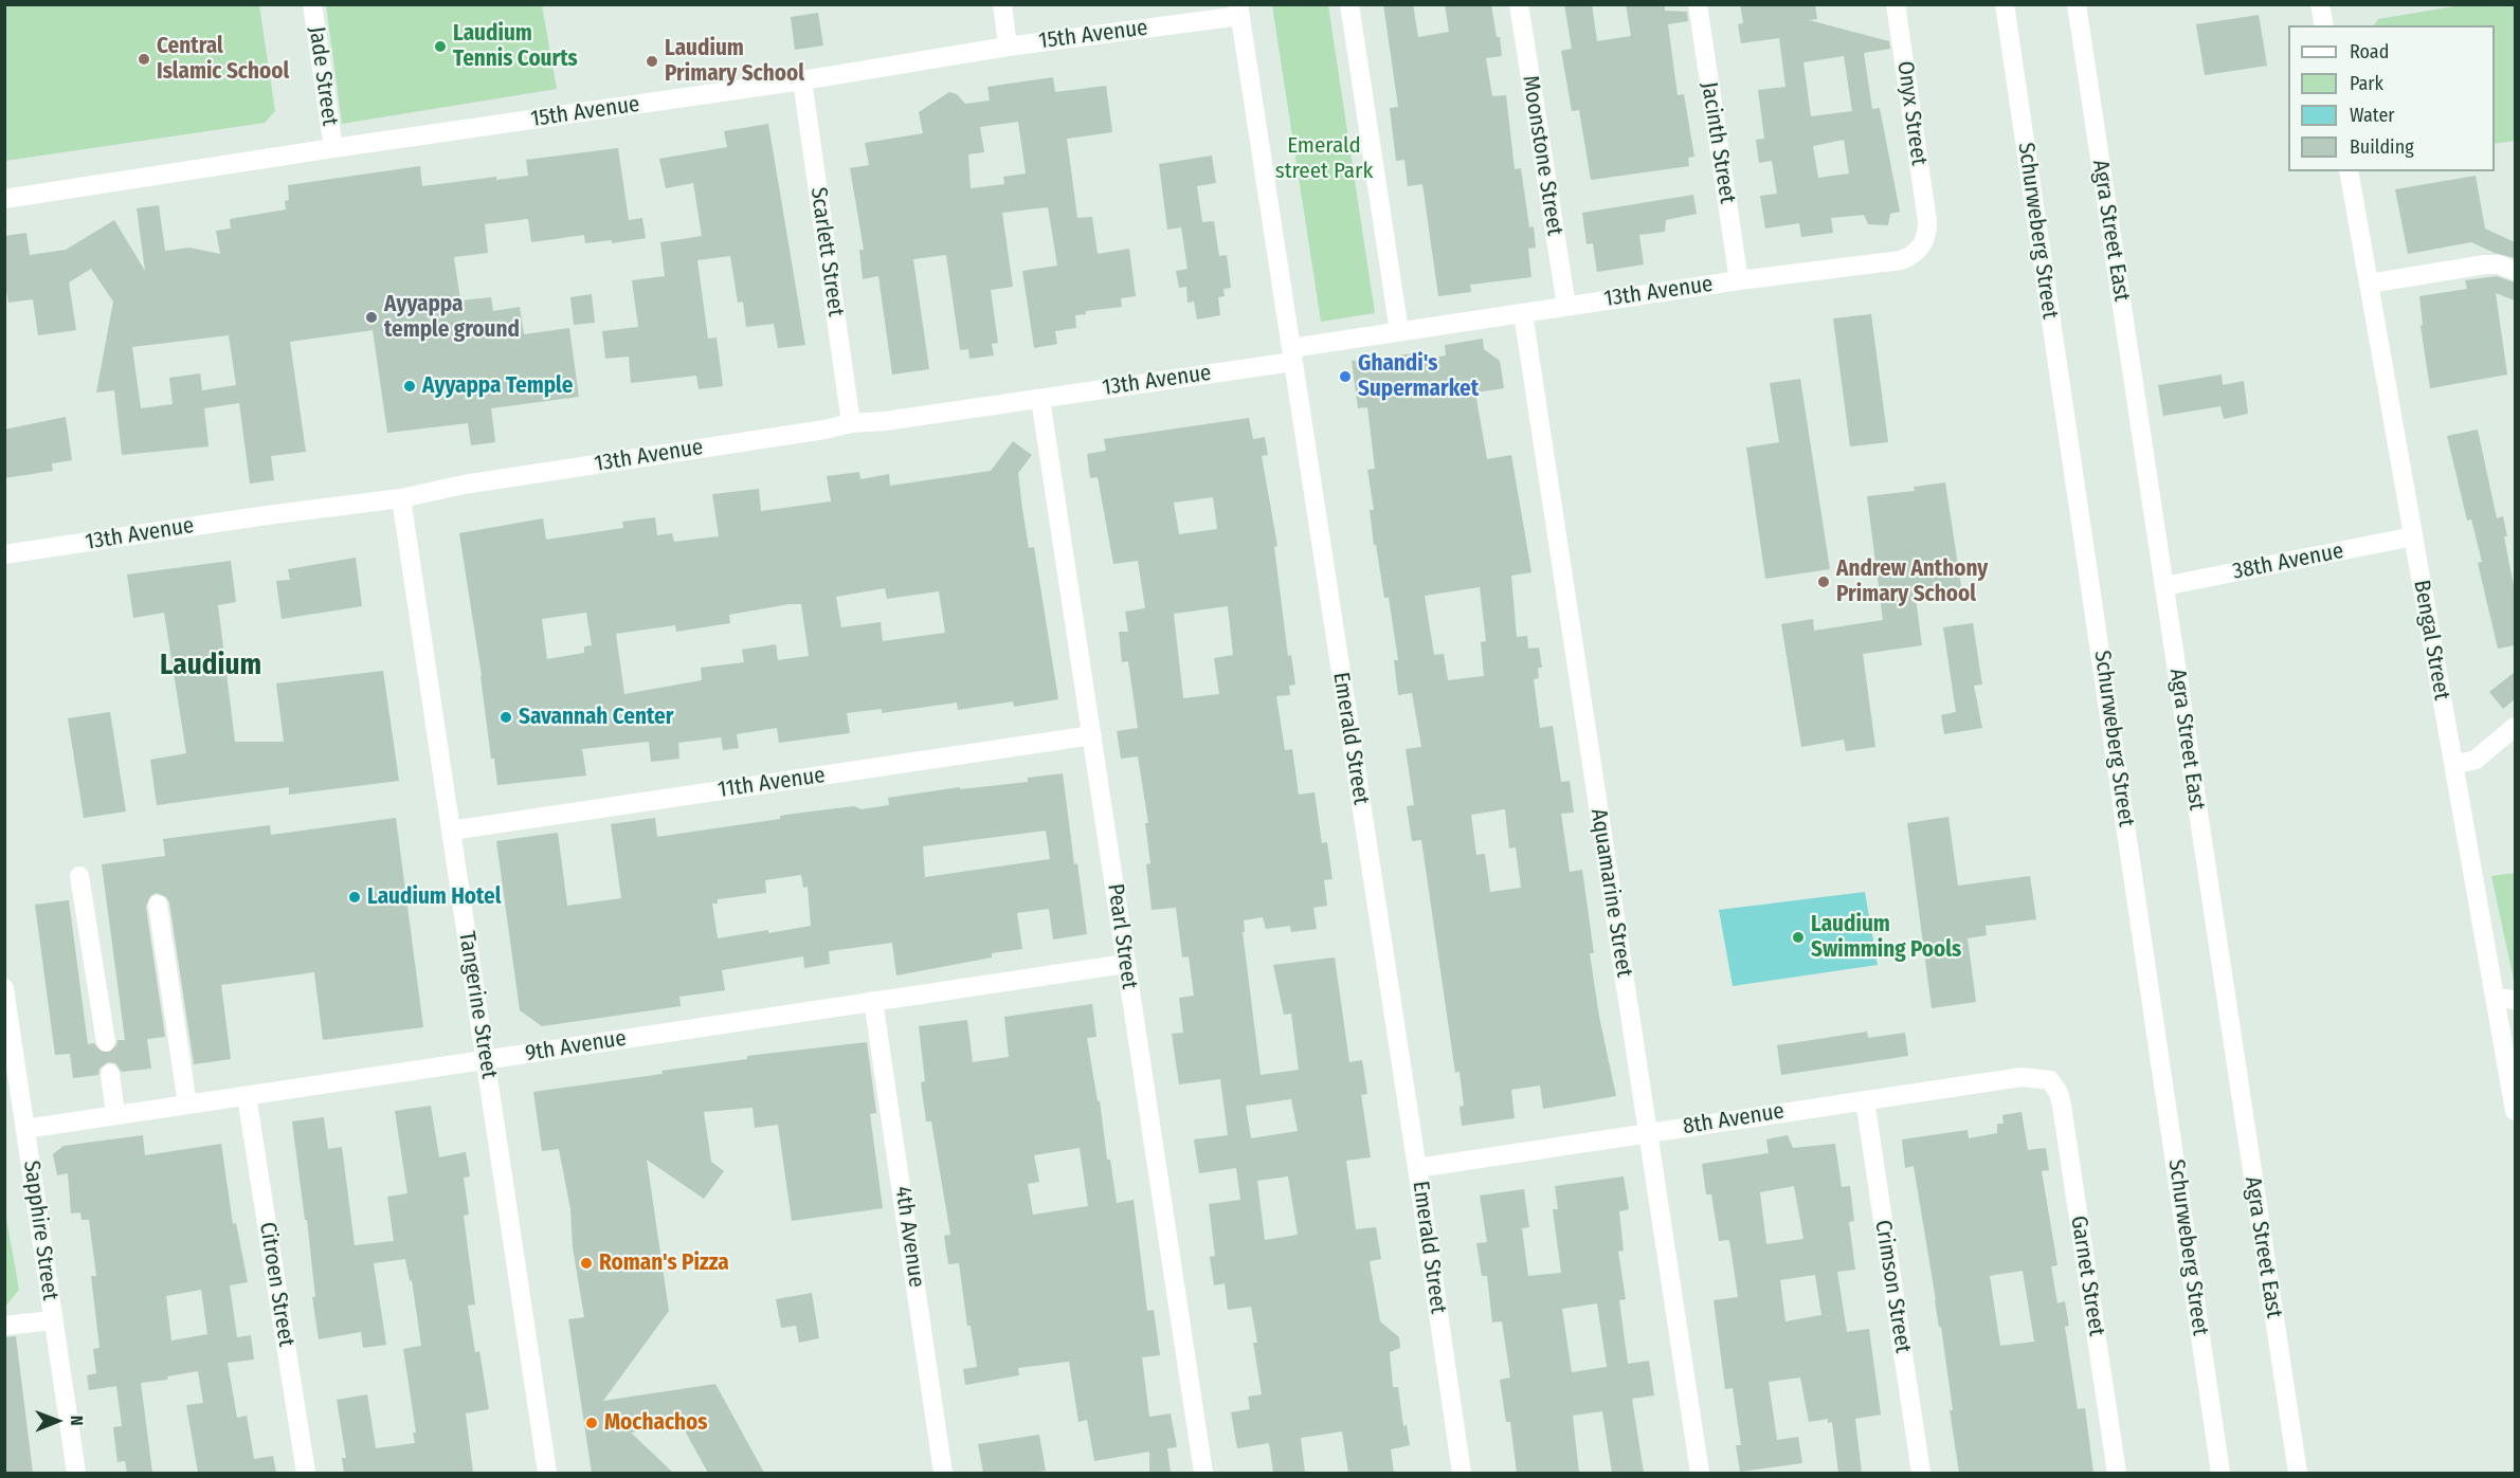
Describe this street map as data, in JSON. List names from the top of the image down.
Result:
{
  "streets": {
    "street": [
      "15th Avenue",
      "Jade Street",
      "Onyx Street",
      "Jacinth Street",
      "Moonstone Street",
      "Schurweberg Street",
      "Agra Street East",
      "Scarlett Street",
      "13th Avenue",
      "38th Avenue",
      "Bengal Street",
      "Emerald Street",
      "11th Avenue",
      "Aquamarine Street",
      "Pearl Street",
      "Tangerine Street",
      "9th Avenue",
      "8th Avenue",
      "Sapphire Street",
      "4th Avenue",
      "Garnet Street",
      "Citroen Street",
      "Crimson Street"
    ]
  },
  "crossings": [
    ["15th Avenue", "Jade Street"],
    ["15th Avenue", "Scarlett Street"],
    ["15th Avenue", "Emerald Street"],
    ["Onyx Street", "13th Avenue"],
    ["Jacinth Street", "13th Avenue"],
    ["Moonstone Street", "13th Avenue"],
    ["Agra Street East", "38th Avenue"],
    ["Scarlett Street", "13th Avenue"],
    ["13th Avenue", "Emerald Street"],
    ["13th Avenue", "Aquamarine Street"],
    ["13th Avenue", "Pearl Street"],
    ["13th Avenue", "Tangerine Street"],
    ["38th Avenue", "Bengal Street"],
    ["Emerald Street", "8th Avenue"],
    ["11th Avenue", "Pearl Street"],
    ["11th Avenue", "Tangerine Street"],
    ["Aquamarine Street", "8th Avenue"],
    ["Pearl Street", "9th Avenue"],
    ["Tangerine Street", "9th Avenue"],
    ["9th Avenue", "Sapphire Street"],
    ["9th Avenue", "4th Avenue"],
    ["9th Avenue", "Citroen Street"],
    ["8th Avenue", "Garnet Street"],
    ["8th Avenue", "Crimson Street"]
  ],
  "districts": ["Laudium"],
  "parks": ["Emerald street Park"],
  "places": [
    "Laudium Tennis Courts",
    "Central Islamic School",
    "Laudium Primary School",
    "Ayyappa temple ground",
    "Ghandi's Supermarket",
    "Ayyappa Temple",
    "Andrew Anthony Primary School",
    "Savannah Center",
    "Laudium Hotel",
    "Laudium Swimming Pools",
    "Roman's Pizza",
    "Mochachos"
  ],
  "legend": [
    "Road",
    "Park",
    "Water",
    "Building"
  ],
  "north": "right"
}
